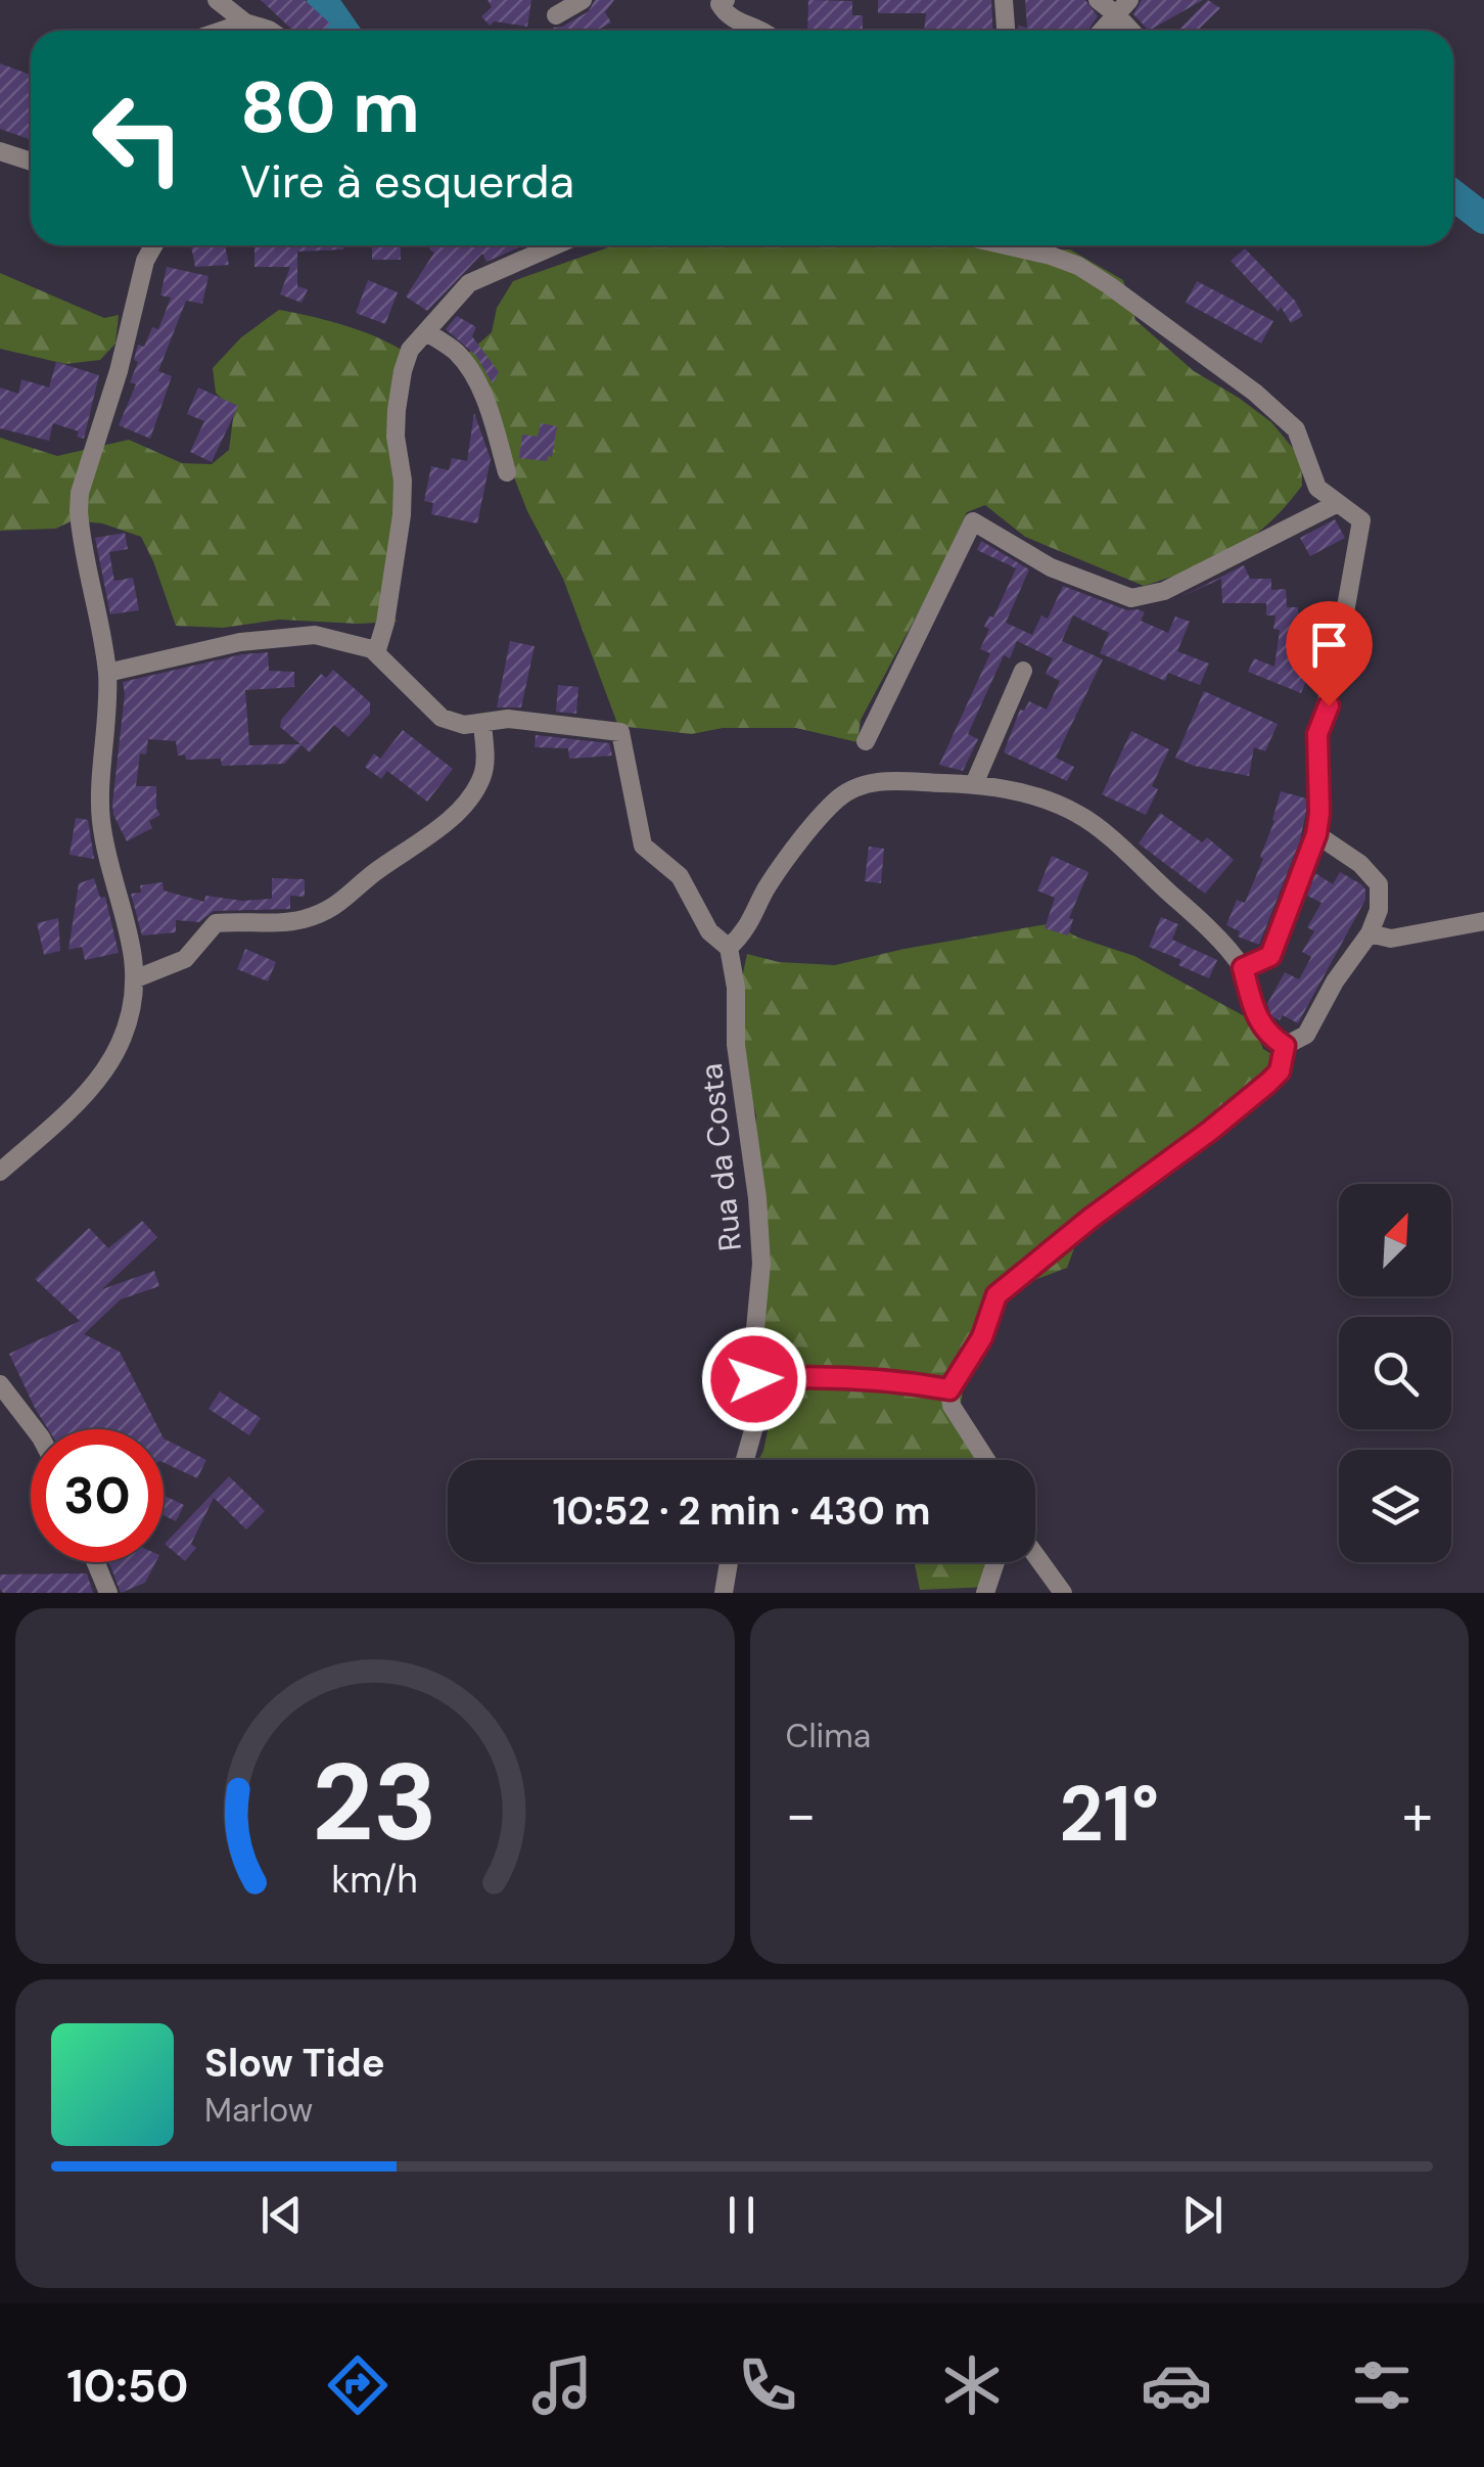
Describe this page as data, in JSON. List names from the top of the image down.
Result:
{
  "streets": {
    "street": ["Rua da Costa"]
  },
  "north": "top right",
  "page": {
    "turn": ["80 m", "Vire à esquerda"],
    "limit": "30",
    "trip": "10:52 · 2 min · 430 m",
    "tile": "Clima",
    "heat": ["−", "21°", "+"],
    "song": ["Slow Tide", "Marlow"],
    "tabs": "10:50",
    "gauge": ["23", "km/h"]
  }
}
